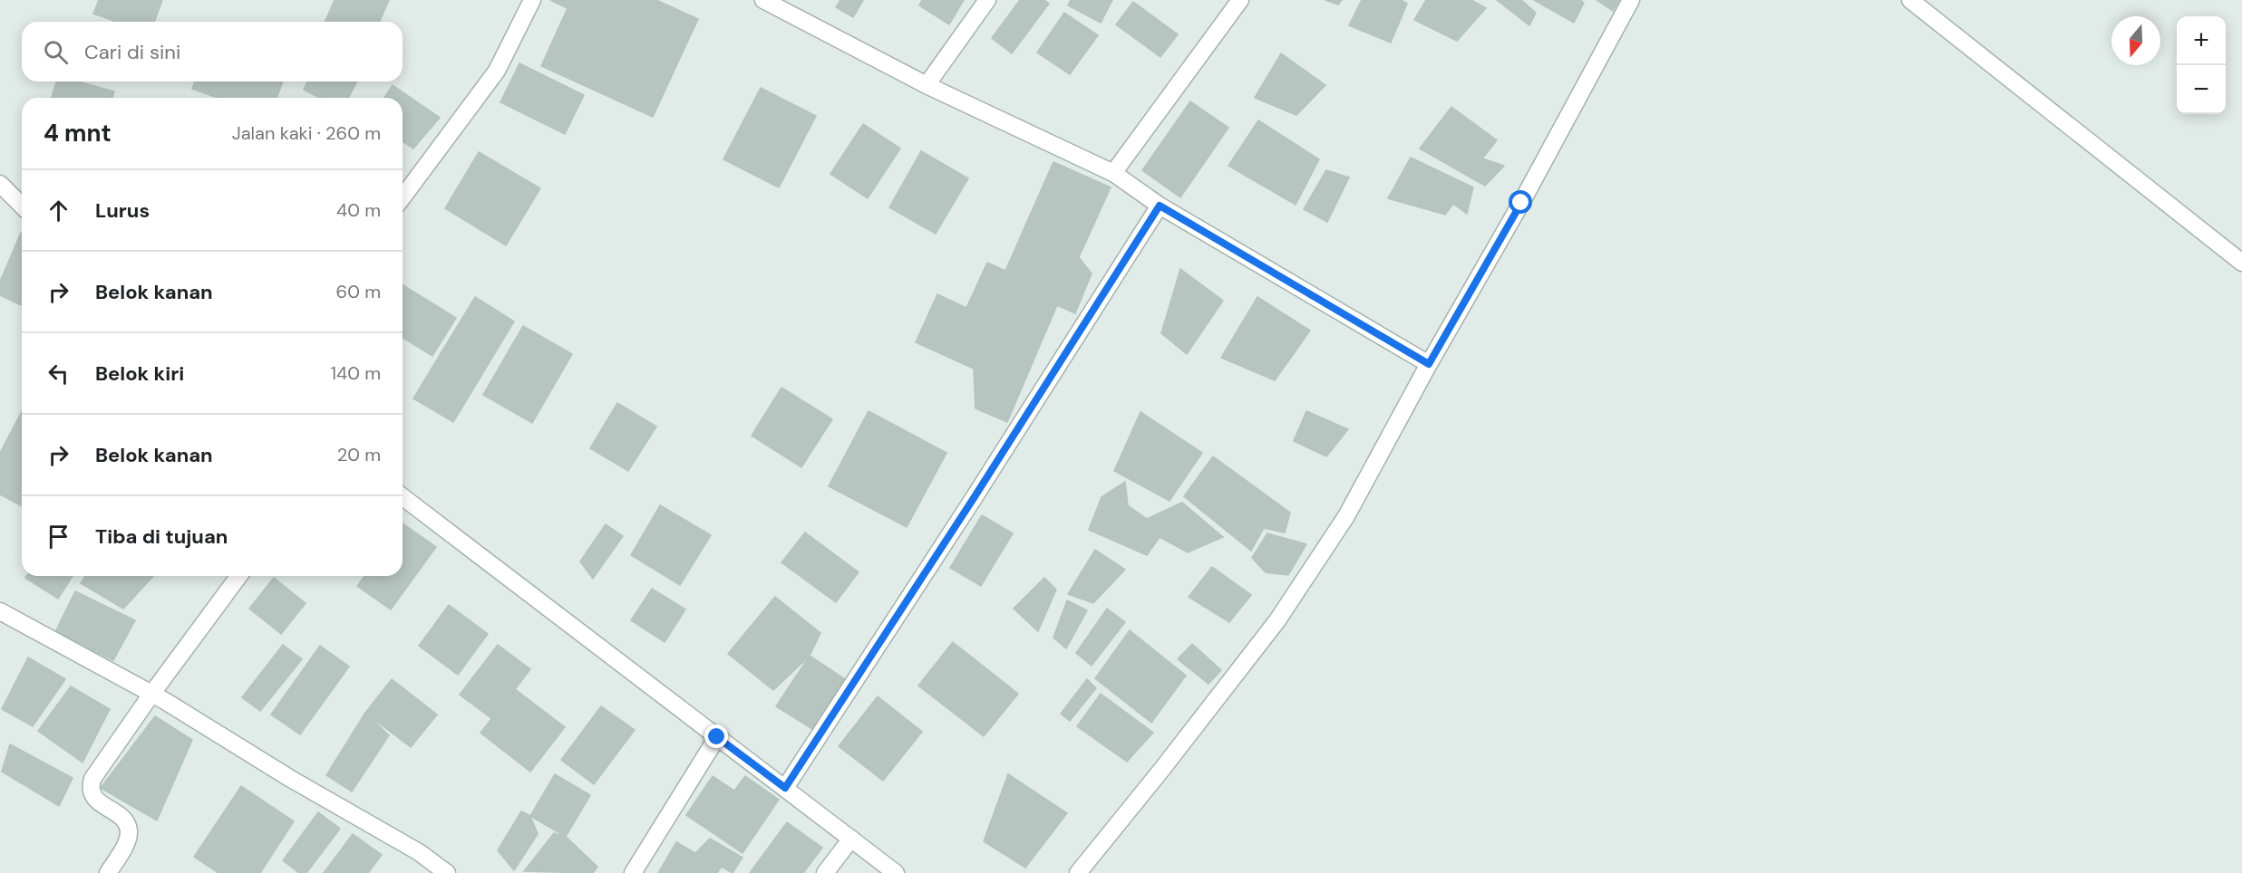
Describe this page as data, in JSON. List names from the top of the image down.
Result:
{
  "north": "bottom",
  "page": {
    "map_buttons": ["+", "−"],
    "search": "Cari di sini",
    "heading": ["4 mnt", "Jalan kaki · 260 m"],
    "list": [
      ["Lurus", "40 m"],
      ["Belok kanan", "60 m"],
      ["Belok kiri", "140 m"],
      ["Belok kanan", "20 m"],
      "Tiba di tujuan"
    ]
  }
}
